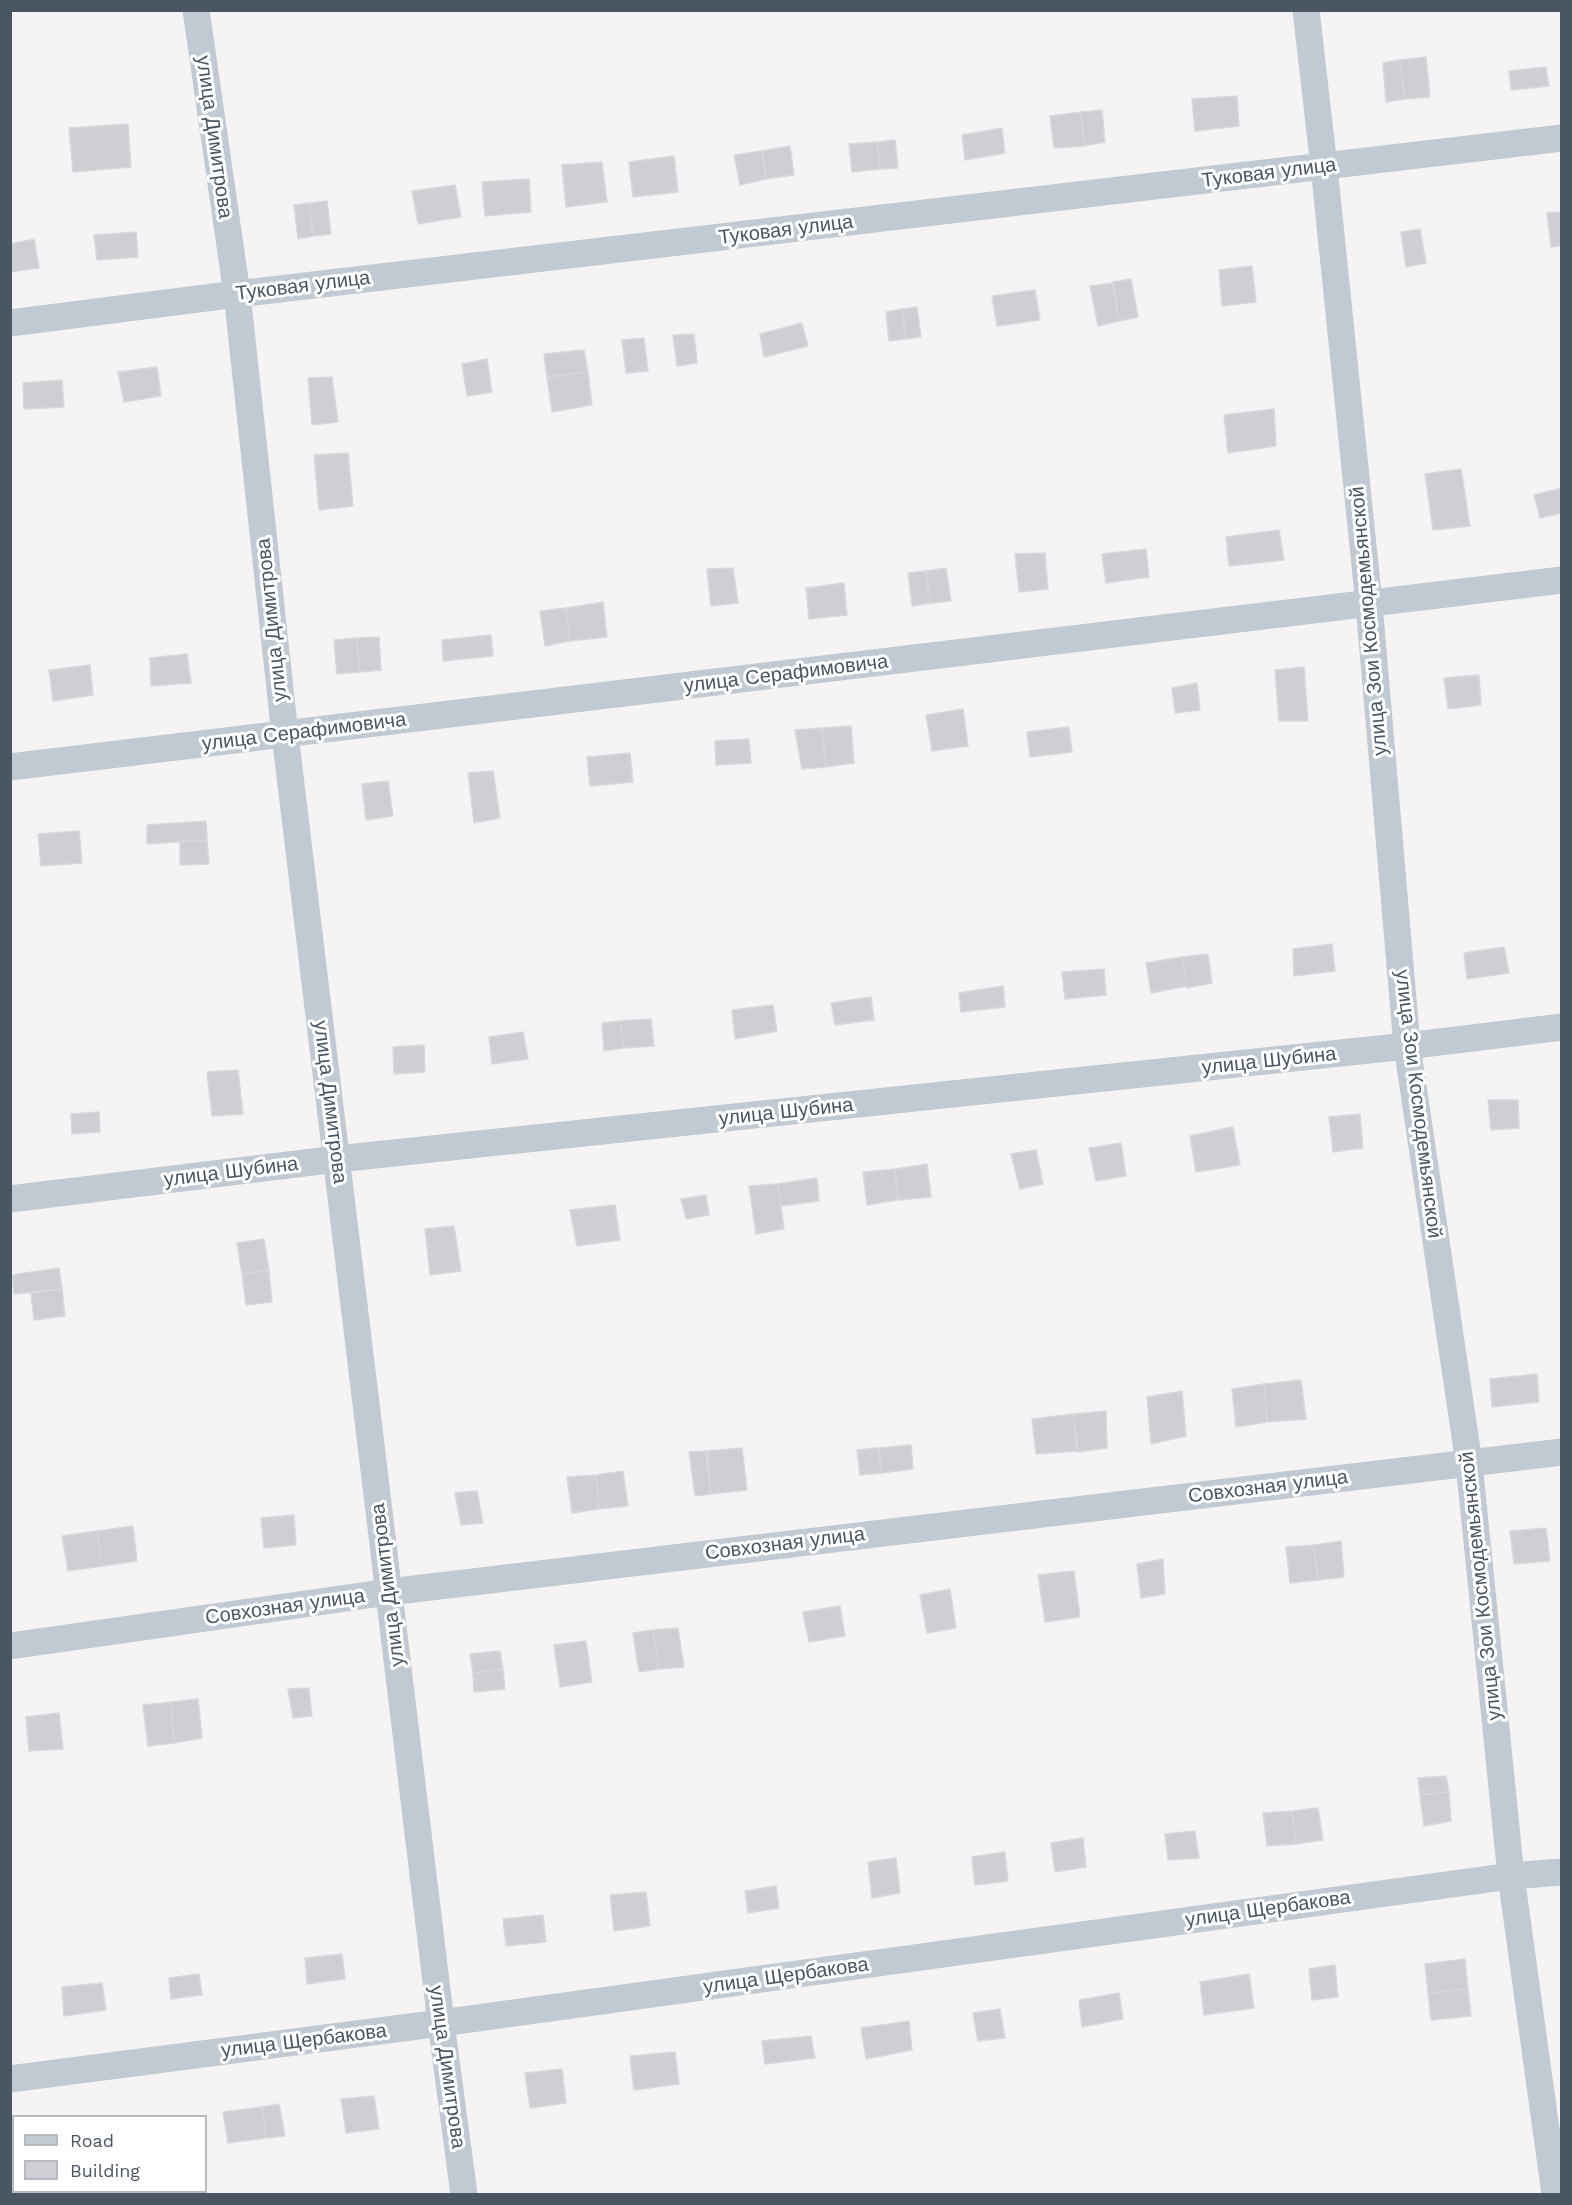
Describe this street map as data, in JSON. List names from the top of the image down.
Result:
{
  "streets": {
    "street": [
      "улица Димитрова",
      "Туковая улица",
      "улица Зои Космодемьянской",
      "улица Серафимовича",
      "улица Шубина",
      "Совхозная улица",
      "улица Щербакова"
    ]
  },
  "crossings": [
    ["улица Димитрова", "Туковая улица"],
    ["улица Димитрова", "улица Серафимовича"],
    ["улица Димитрова", "улица Шубина"],
    ["улица Димитрова", "Совхозная улица"],
    ["улица Димитрова", "улица Щербакова"],
    ["Туковая улица", "улица Зои Космодемьянской"],
    ["улица Зои Космодемьянской", "улица Серафимовича"],
    ["улица Зои Космодемьянской", "улица Шубина"],
    ["улица Зои Космодемьянской", "Совхозная улица"],
    ["улица Зои Космодемьянской", "улица Щербакова"]
  ],
  "legend": ["Road", "Building"]
}
